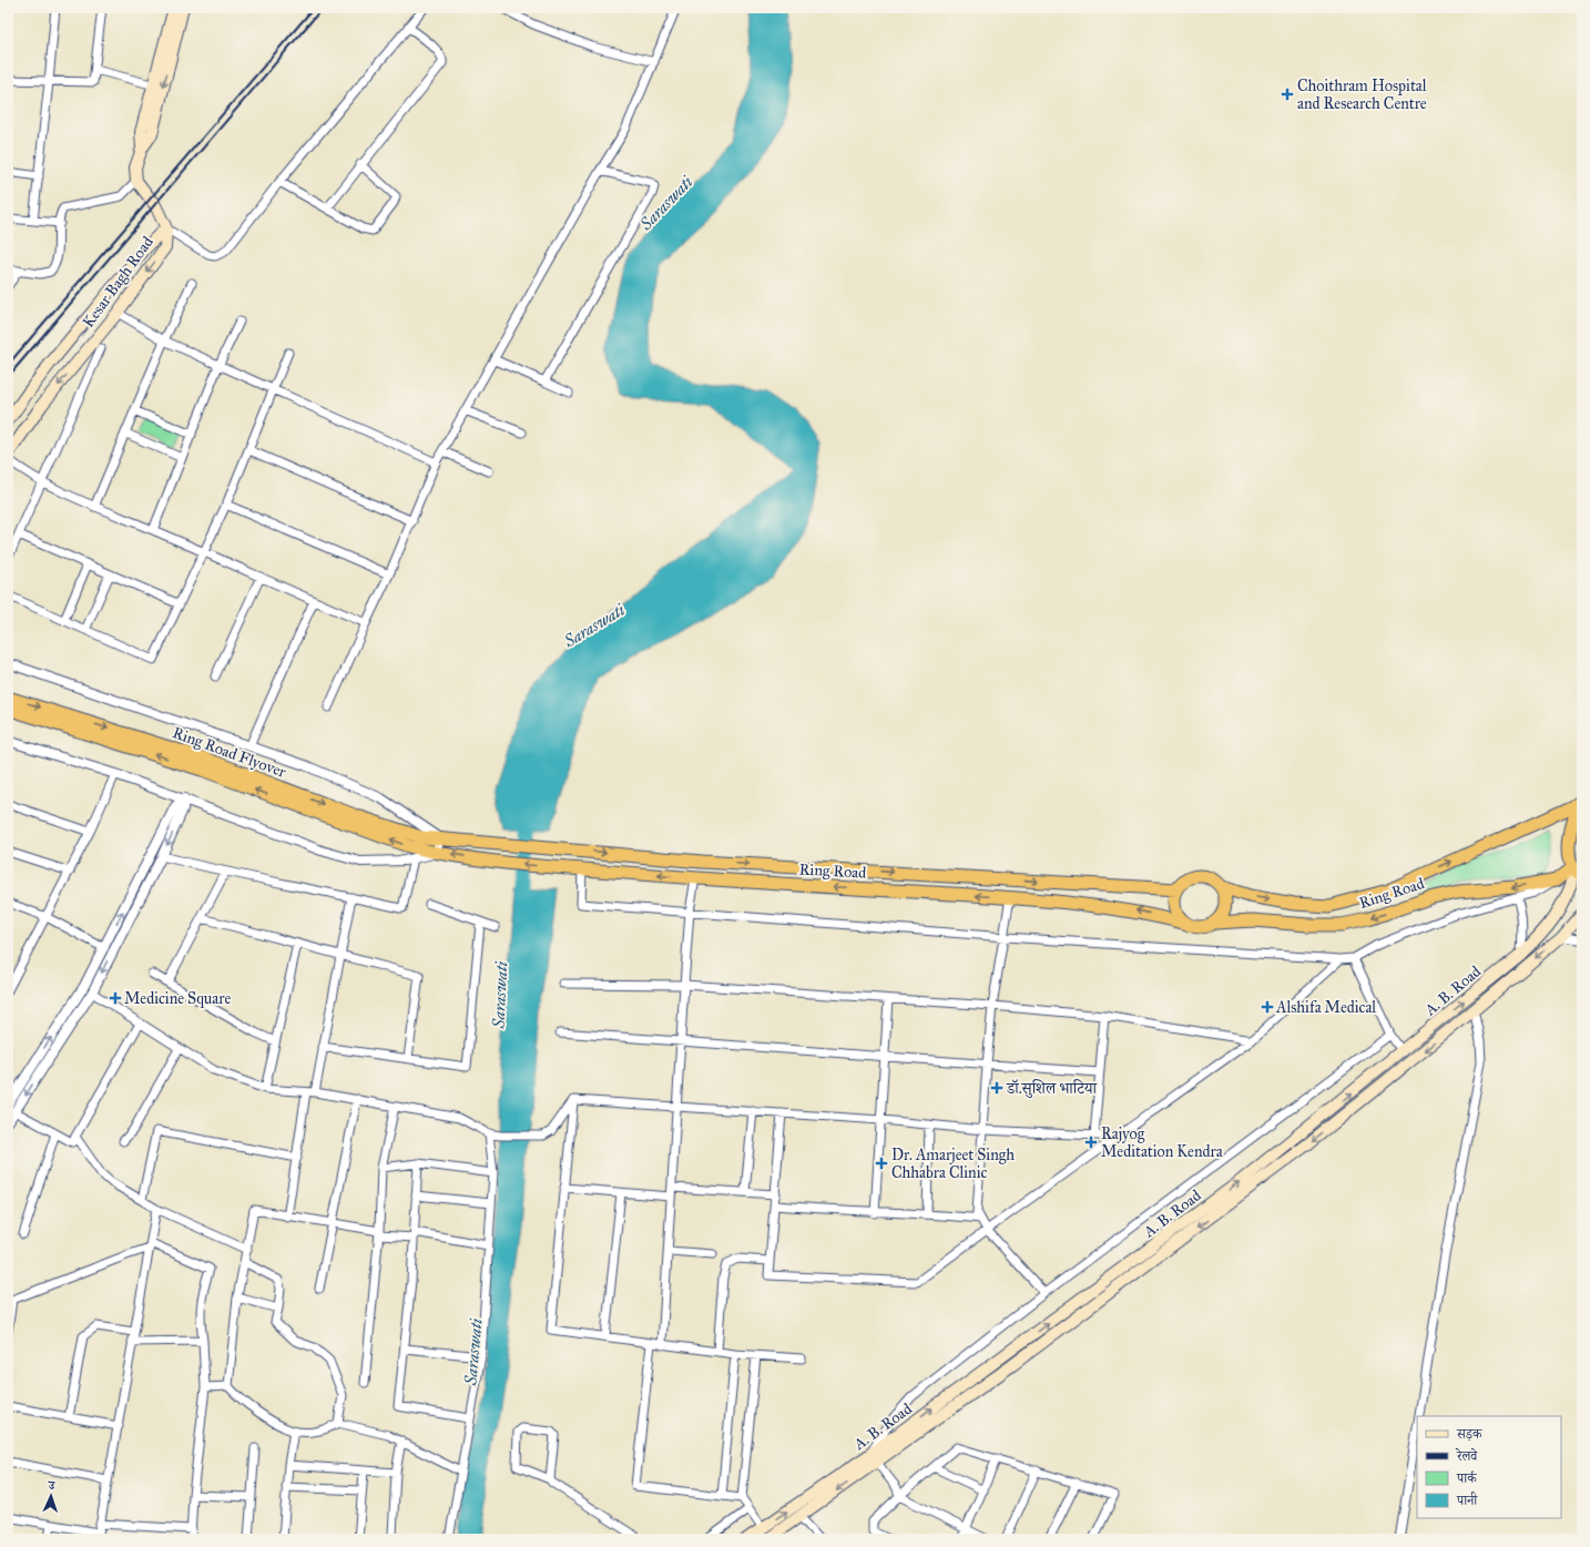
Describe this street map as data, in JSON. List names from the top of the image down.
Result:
{
  "streets": {
    "highway": ["Ring Road Flyover", "Ring Road"],
    "main road": ["Kesar Bagh Road", "A. B. Road"]
  },
  "crossings": [
    ["Ring Road Flyover", "Ring Road"],
    ["Ring Road", "A. B. Road"]
  ],
  "water": ["Saraswati"],
  "places": {
    "health": [
      "Choithram Hospital and Research Centre",
      "Medicine Square",
      "Alshifa Medical",
      "डॉ.सुशिल भाटिया",
      "Rajyog Meditation Kendra",
      "Dr. Amarjeet Singh Chhabra Clinic"
    ]
  },
  "legend": [
    "सड़क",
    "रेलवे",
    "पार्क",
    "पानी"
  ],
  "north": "top"
}
